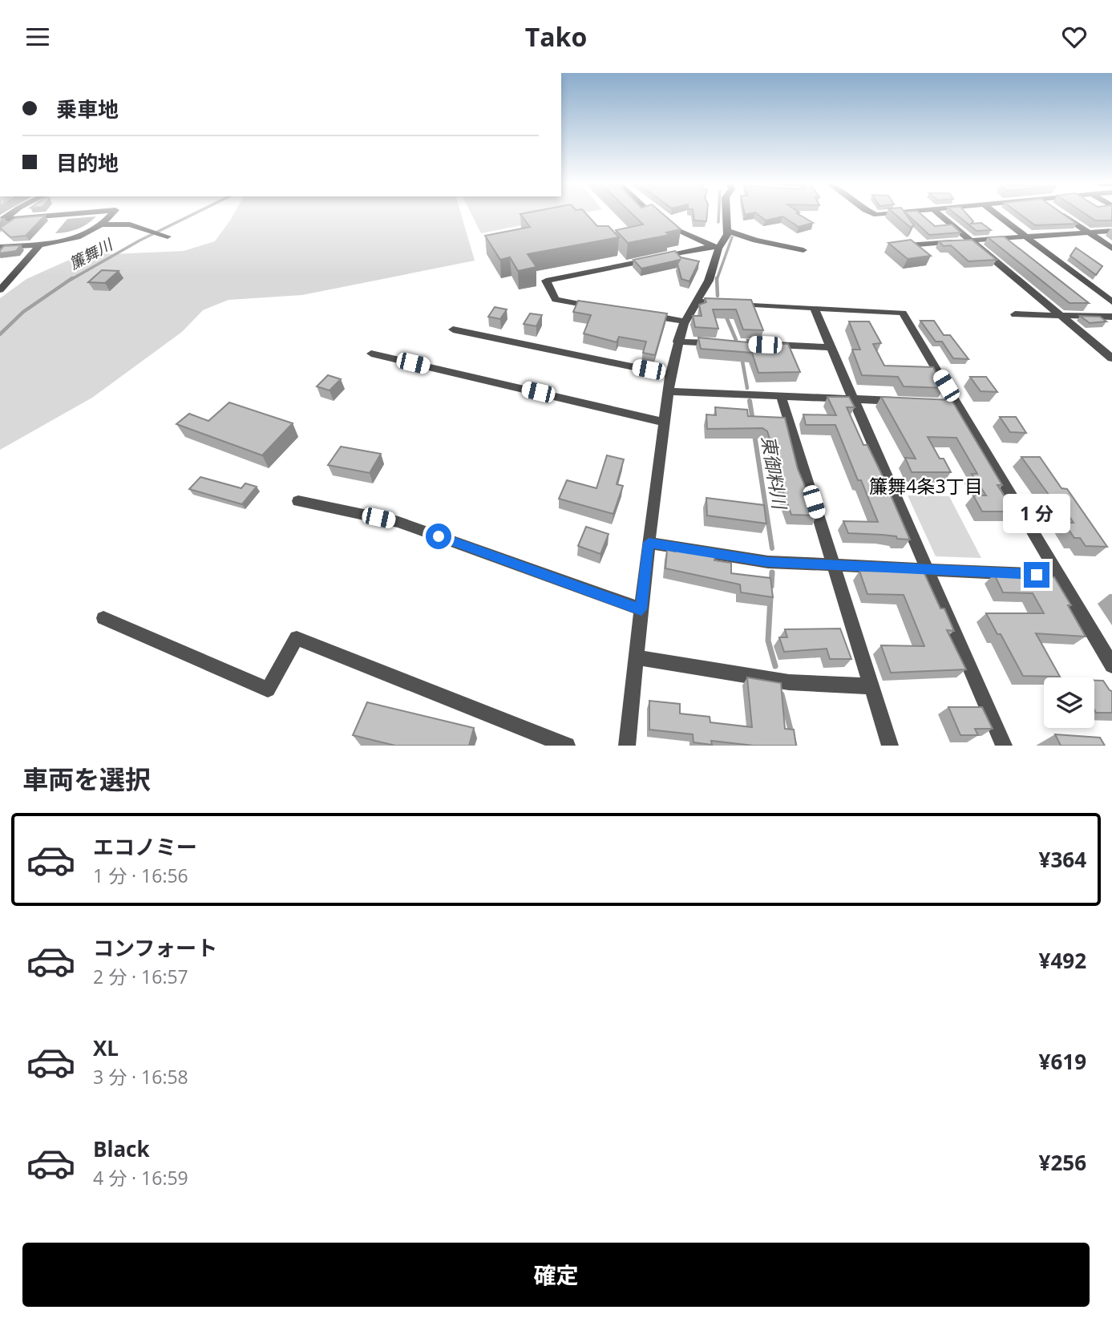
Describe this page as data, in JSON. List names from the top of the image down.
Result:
{
  "districts": ["簾舞4条3丁目"],
  "water": ["簾舞川", "東御料川"],
  "page": {
    "header": "Tako",
    "banner": ["乗車地", "目的地"],
    "bubble": "1 分",
    "heading": "車両を選択",
    "list": [
      {
        "name": "エコノミー",
        "note": "1 分 · 16:56",
        "value": "¥364"
      },
      {
        "name": "コンフォート",
        "note": "2 分 · 16:57",
        "value": "¥492"
      },
      {
        "name": "XL",
        "note": "3 分 · 16:58",
        "value": "¥619"
      },
      {
        "name": "Black",
        "note": "4 分 · 16:59",
        "value": "¥256"
      }
    ],
    "buttons": "確定"
  }
}
